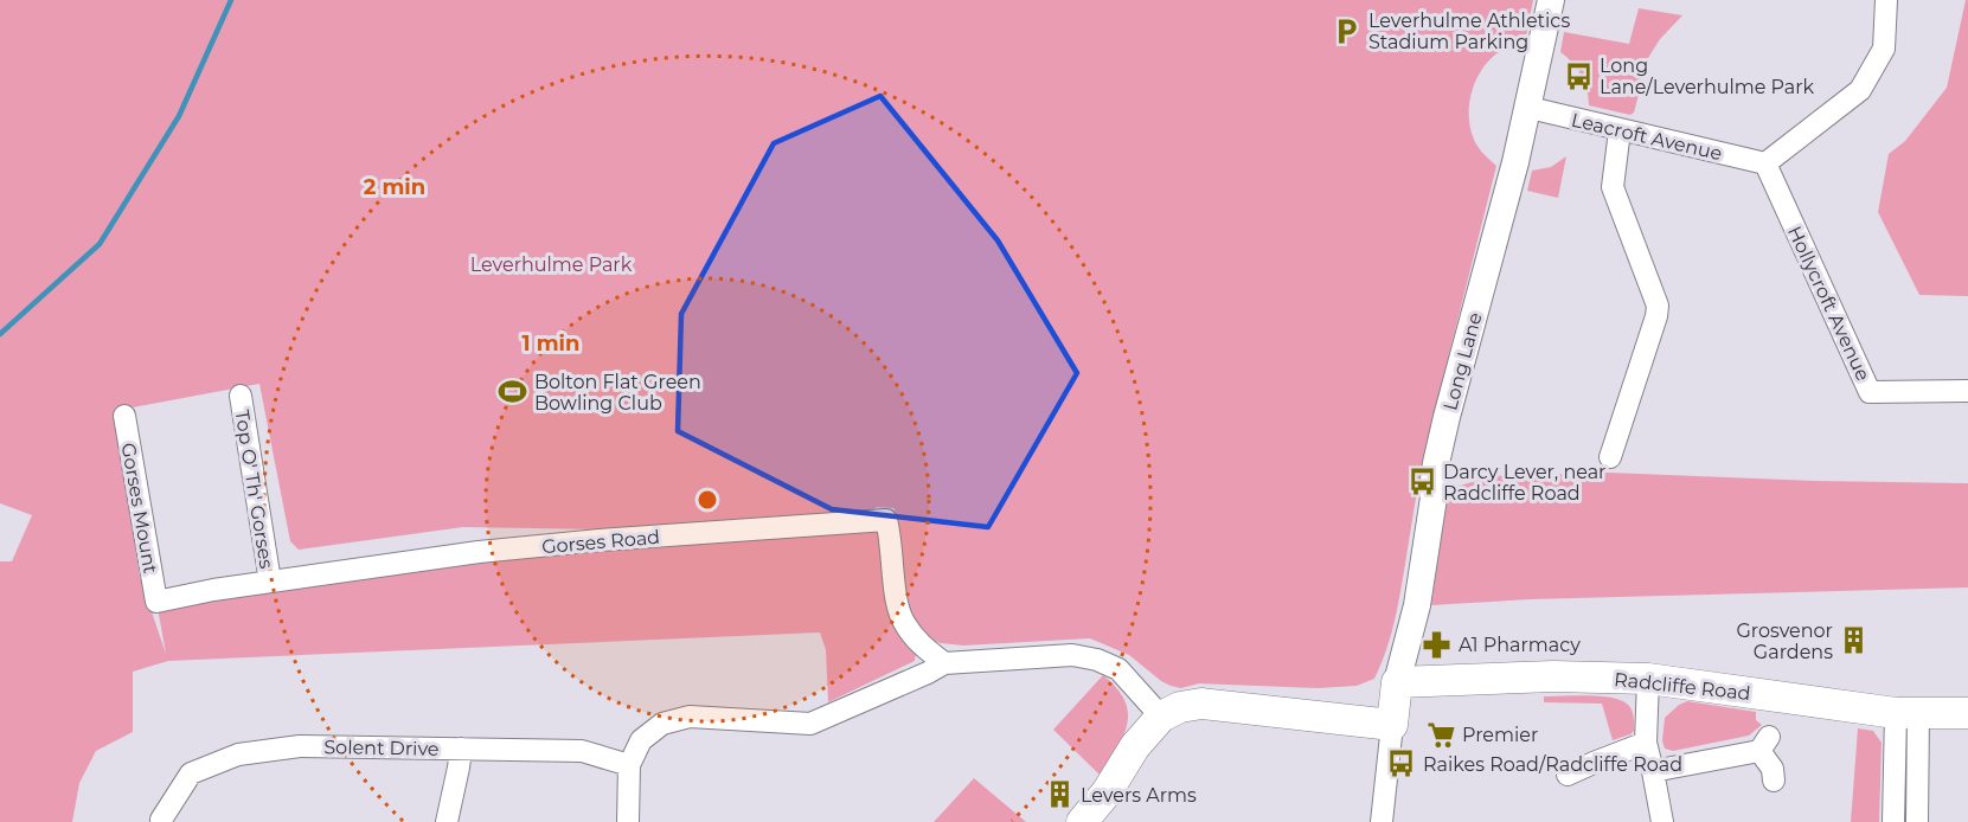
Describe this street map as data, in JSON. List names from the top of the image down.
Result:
{
  "streets": {
    "main road": ["Long Lane", "Radcliffe Road"],
    "street": [
      "Leacroft Avenue",
      "Hollycroft Avenue",
      "Top O' Th' Gorses",
      "Gorses Mount",
      "Gorses Road",
      "Solent Drive"
    ]
  },
  "crossings": [
    ["Leacroft Avenue", "Hollycroft Avenue"],
    ["Leacroft Avenue", "Long Lane"],
    ["Long Lane", "Radcliffe Road"],
    ["Top O' Th' Gorses", "Gorses Road"],
    ["Gorses Mount", "Gorses Road"]
  ],
  "parks": ["Leverhulme Park"],
  "places": {
    "parking": ["Leverhulme Athletics Stadium Parking"],
    "bus stop": ["Long Lane/Leverhulme Park", "Darcy Lever, near Radcliffe Road", "Raikes Road/Radcliffe Road"],
    "sports": ["Bolton Flat Green Bowling Club"],
    "building": ["Grosvenor Gardens", "Levers Arms"],
    "pharmacy": ["A1 Pharmacy"],
    "supermarket": ["Premier"]
  },
  "rings": ["2 min", "1 min"]
}
